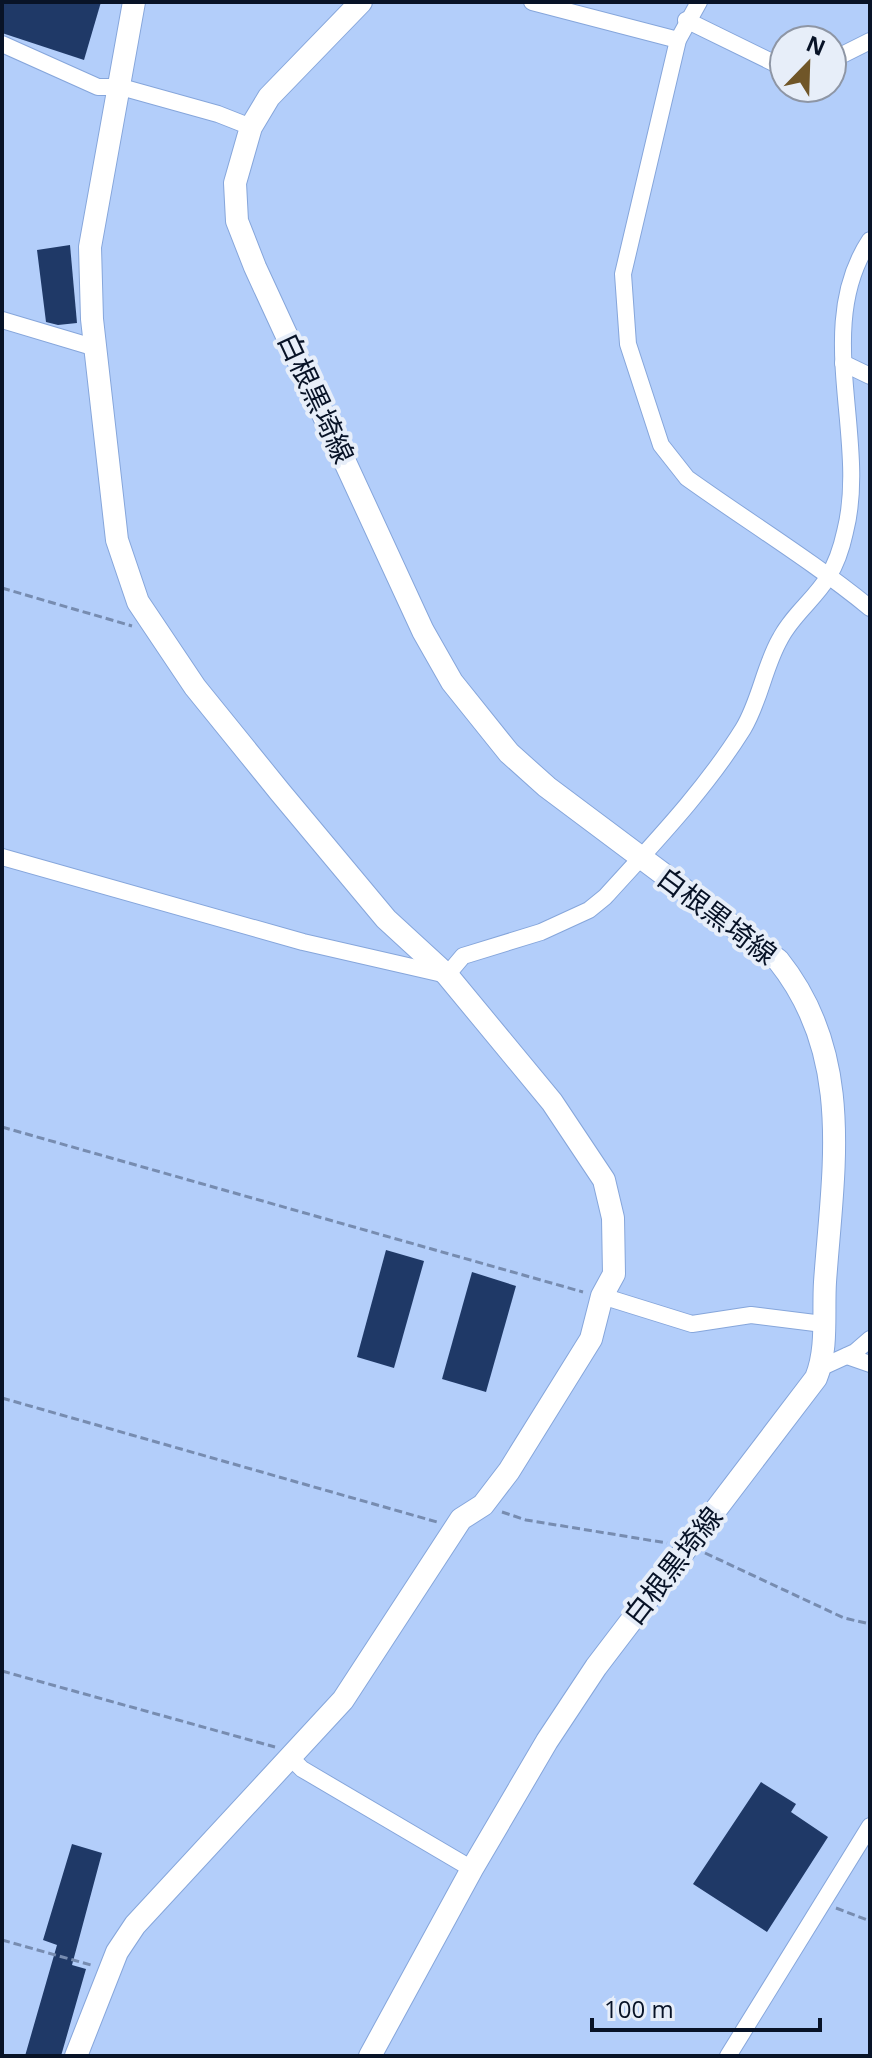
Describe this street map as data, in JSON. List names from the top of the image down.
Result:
{
  "streets": {
    "main road": ["白根黒埼線"]
  },
  "scale_bar": "100 m",
  "north": "top right"
}
